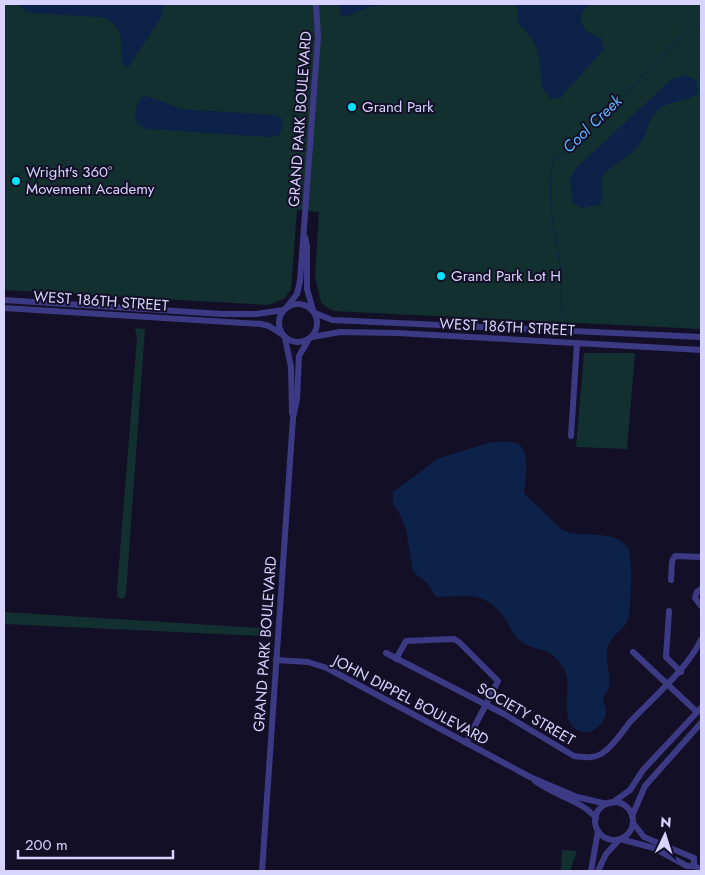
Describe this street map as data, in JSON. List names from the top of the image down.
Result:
{
  "streets": {
    "street": [
      "GRAND PARK BOULEVARD",
      "WEST 186TH STREET",
      "JOHN DIPPEL BOULEVARD",
      "SOCIETY STREET"
    ]
  },
  "crossings": [
    ["GRAND PARK BOULEVARD", "WEST 186TH STREET"],
    ["GRAND PARK BOULEVARD", "JOHN DIPPEL BOULEVARD"]
  ],
  "water": ["Cool Creek"],
  "places": ["Grand Park", "Wright's 360° Movement Academy", "Grand Park Lot H"],
  "scale_bar": "200 m",
  "north": "top"
}
